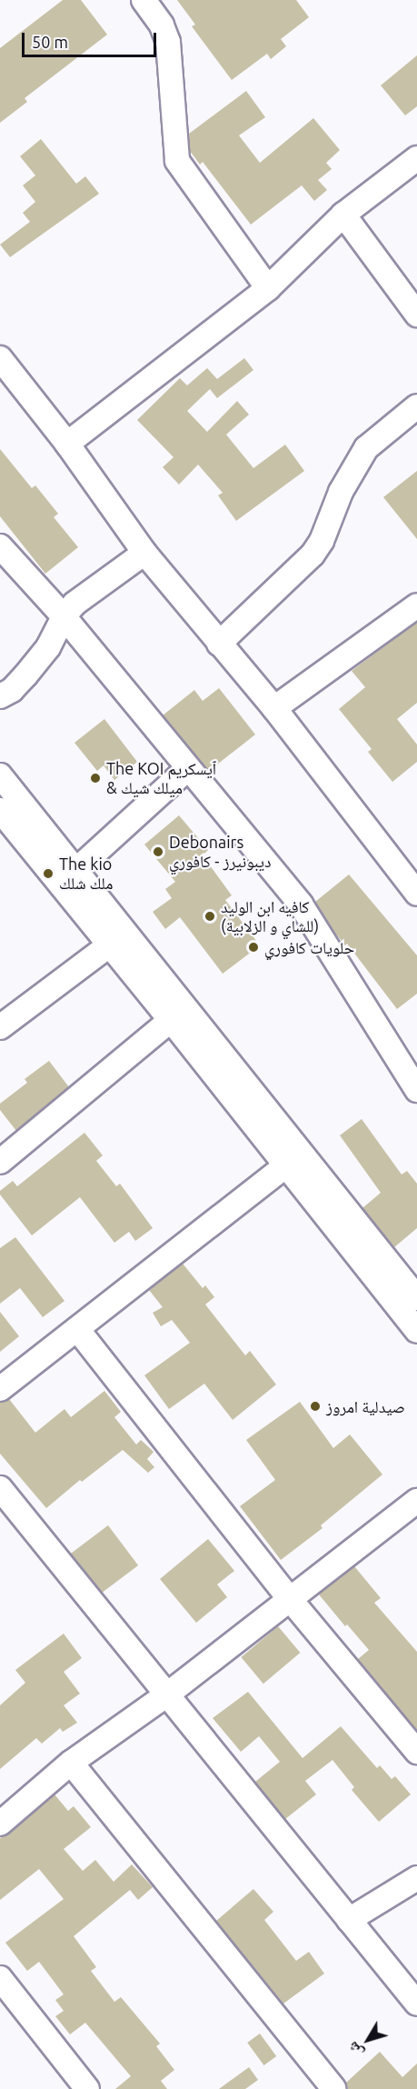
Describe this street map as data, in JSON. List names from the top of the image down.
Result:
{
  "places": [
    "The KOI ٱيسكريم & ميلك شيك",
    "Debonairs ديبونيرز - كافوري",
    "The kio ملك شلك",
    "كافيه ابن الوليد (للشاي و الزلابية)",
    "حلويات كافوري",
    "صيدلية امروز"
  ],
  "scale_bar": "50 m",
  "north": "bottom left"
}
